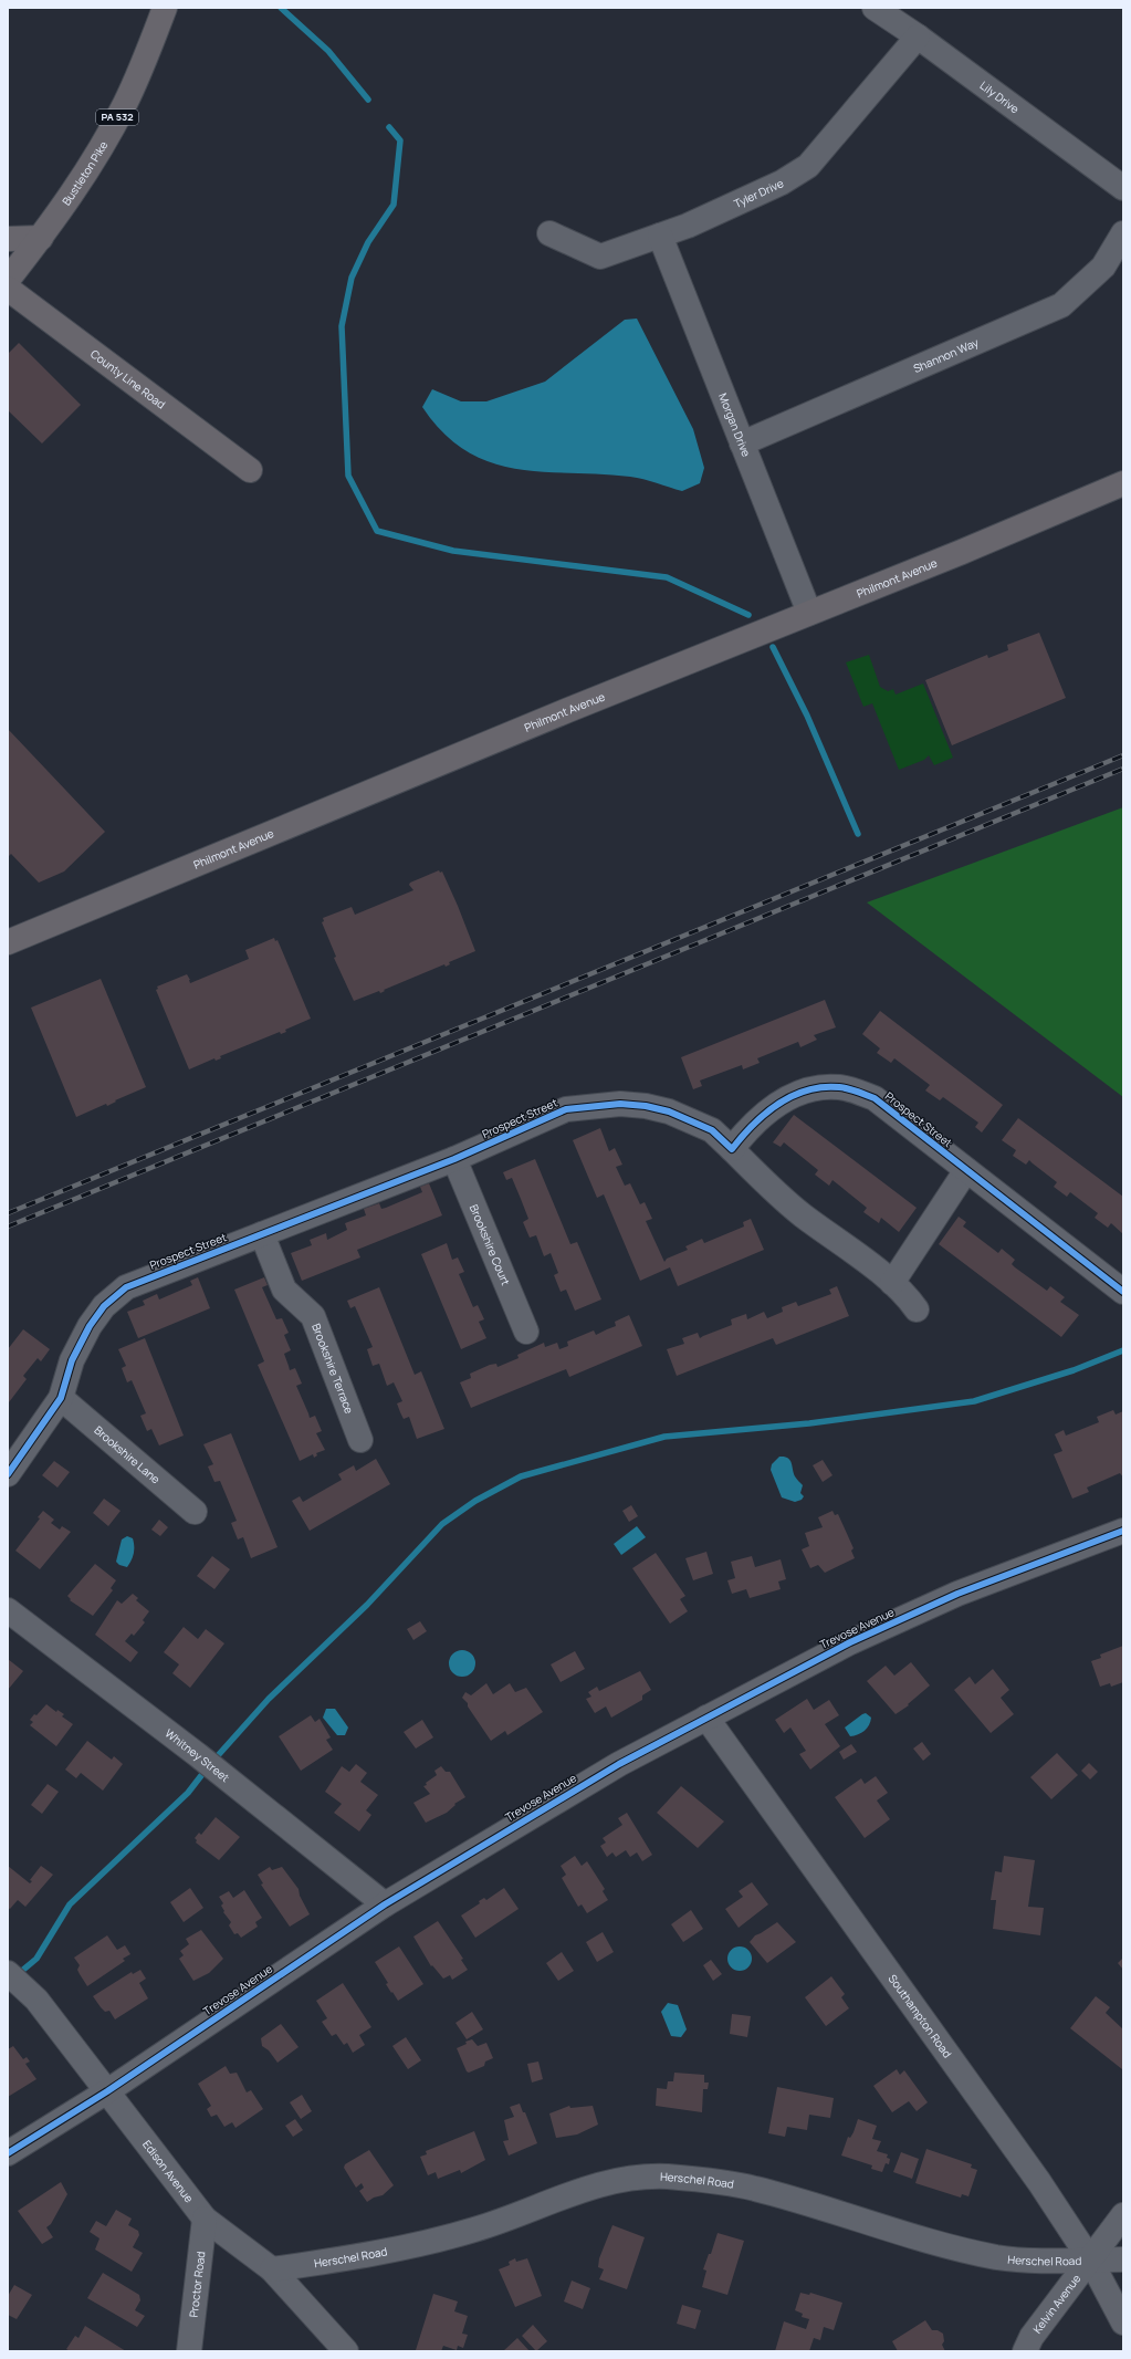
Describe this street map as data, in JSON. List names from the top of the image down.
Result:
{
  "streets": {
    "main road": [
      "PA 532",
      "Bustleton Pike",
      "County Line Road",
      "Philmont Avenue"
    ],
    "street": [
      "Lily Drive",
      "Tyler Drive",
      "Shannon Way",
      "Morgan Drive",
      "Prospect Street",
      "Brookshire Court",
      "Brookshire Terrace",
      "Brookshire Lane",
      "Trevose Avenue",
      "Whitney Street",
      "Southampton Road",
      "Edison Avenue",
      "Herschel Road",
      "Proctor Road",
      "Kelvin Avenue"
    ]
  },
  "crossings": [
    ["Lily Drive", "Tyler Drive"],
    ["Tyler Drive", "Morgan Drive"],
    ["Shannon Way", "Morgan Drive"],
    ["Morgan Drive", "Philmont Avenue"],
    ["Prospect Street", "Brookshire Court"],
    ["Prospect Street", "Brookshire Terrace"],
    ["Prospect Street", "Brookshire Lane"],
    ["Trevose Avenue", "Whitney Street"],
    ["Trevose Avenue", "Southampton Road"],
    ["Trevose Avenue", "Edison Avenue"],
    ["Southampton Road", "Herschel Road"],
    ["Southampton Road", "Kelvin Avenue"],
    ["Edison Avenue", "Herschel Road"],
    ["Edison Avenue", "Proctor Road"],
    ["Herschel Road", "Kelvin Avenue"]
  ]
}
